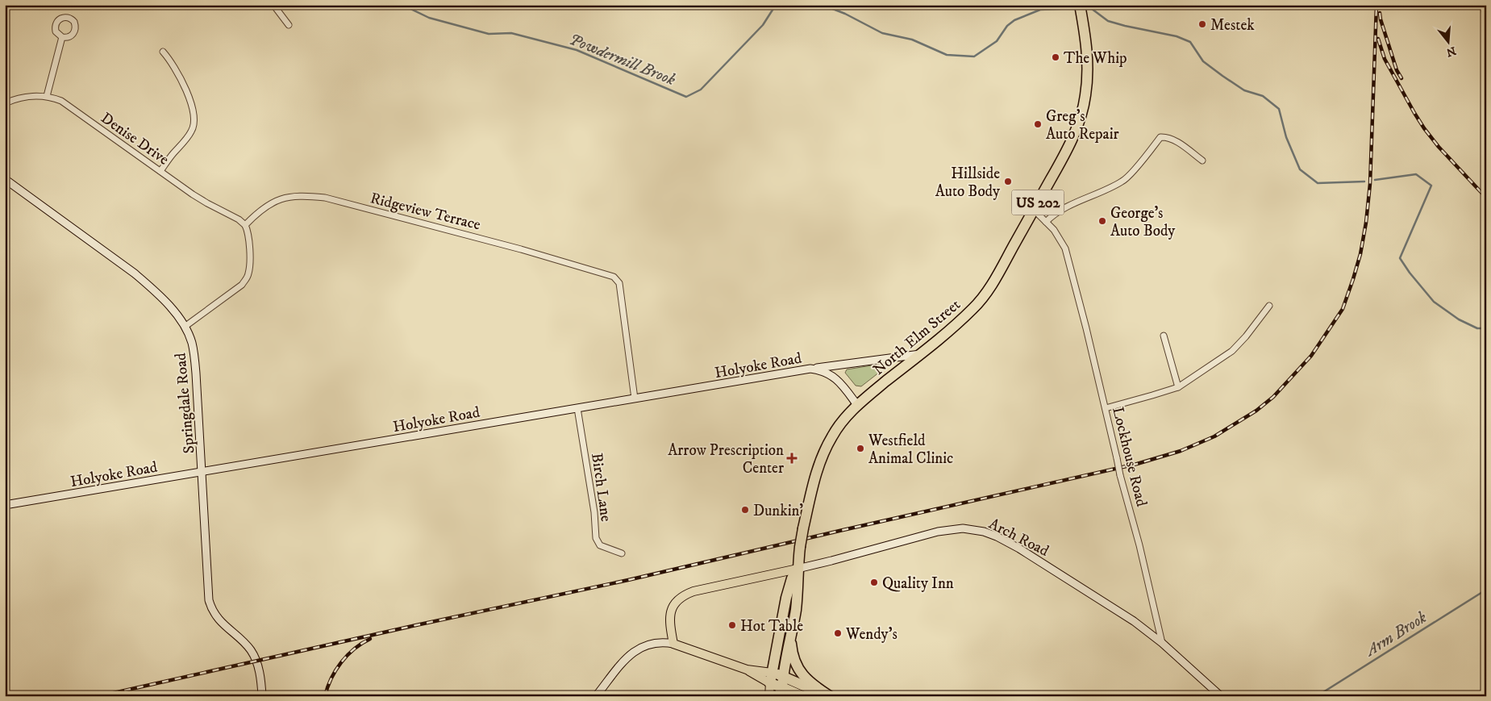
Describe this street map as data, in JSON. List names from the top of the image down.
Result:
{
  "streets": {
    "highway": ["US 202", "North Elm Street"],
    "street": [
      "Denise Drive",
      "Ridgeview Terrace",
      "Holyoke Road",
      "Springdale Road",
      "Lockhouse Road",
      "Birch Lane",
      "Arch Road"
    ]
  },
  "crossings": [
    ["Denise Drive", "Ridgeview Terrace"],
    ["US 202", "North Elm Street"],
    ["US 202", "Arch Road"],
    ["Ridgeview Terrace", "Holyoke Road"],
    ["North Elm Street", "Holyoke Road"],
    ["North Elm Street", "Lockhouse Road"],
    ["North Elm Street", "Arch Road"],
    ["Holyoke Road", "Springdale Road"],
    ["Holyoke Road", "Birch Lane"],
    ["Lockhouse Road", "Arch Road"]
  ],
  "water": ["Powdermill Brook", "Arm Brook"],
  "places": {
    "other": [
      "Mestek",
      "The Whip",
      "Greg's Auto Repair",
      "Hillside Auto Body",
      "George's Auto Body",
      "Westfield Animal Clinic",
      "Dunkin'",
      "Quality Inn",
      "Hot Table",
      "Wendy's"
    ],
    "health": ["Arrow Prescription Center"]
  },
  "north": "bottom"
}
